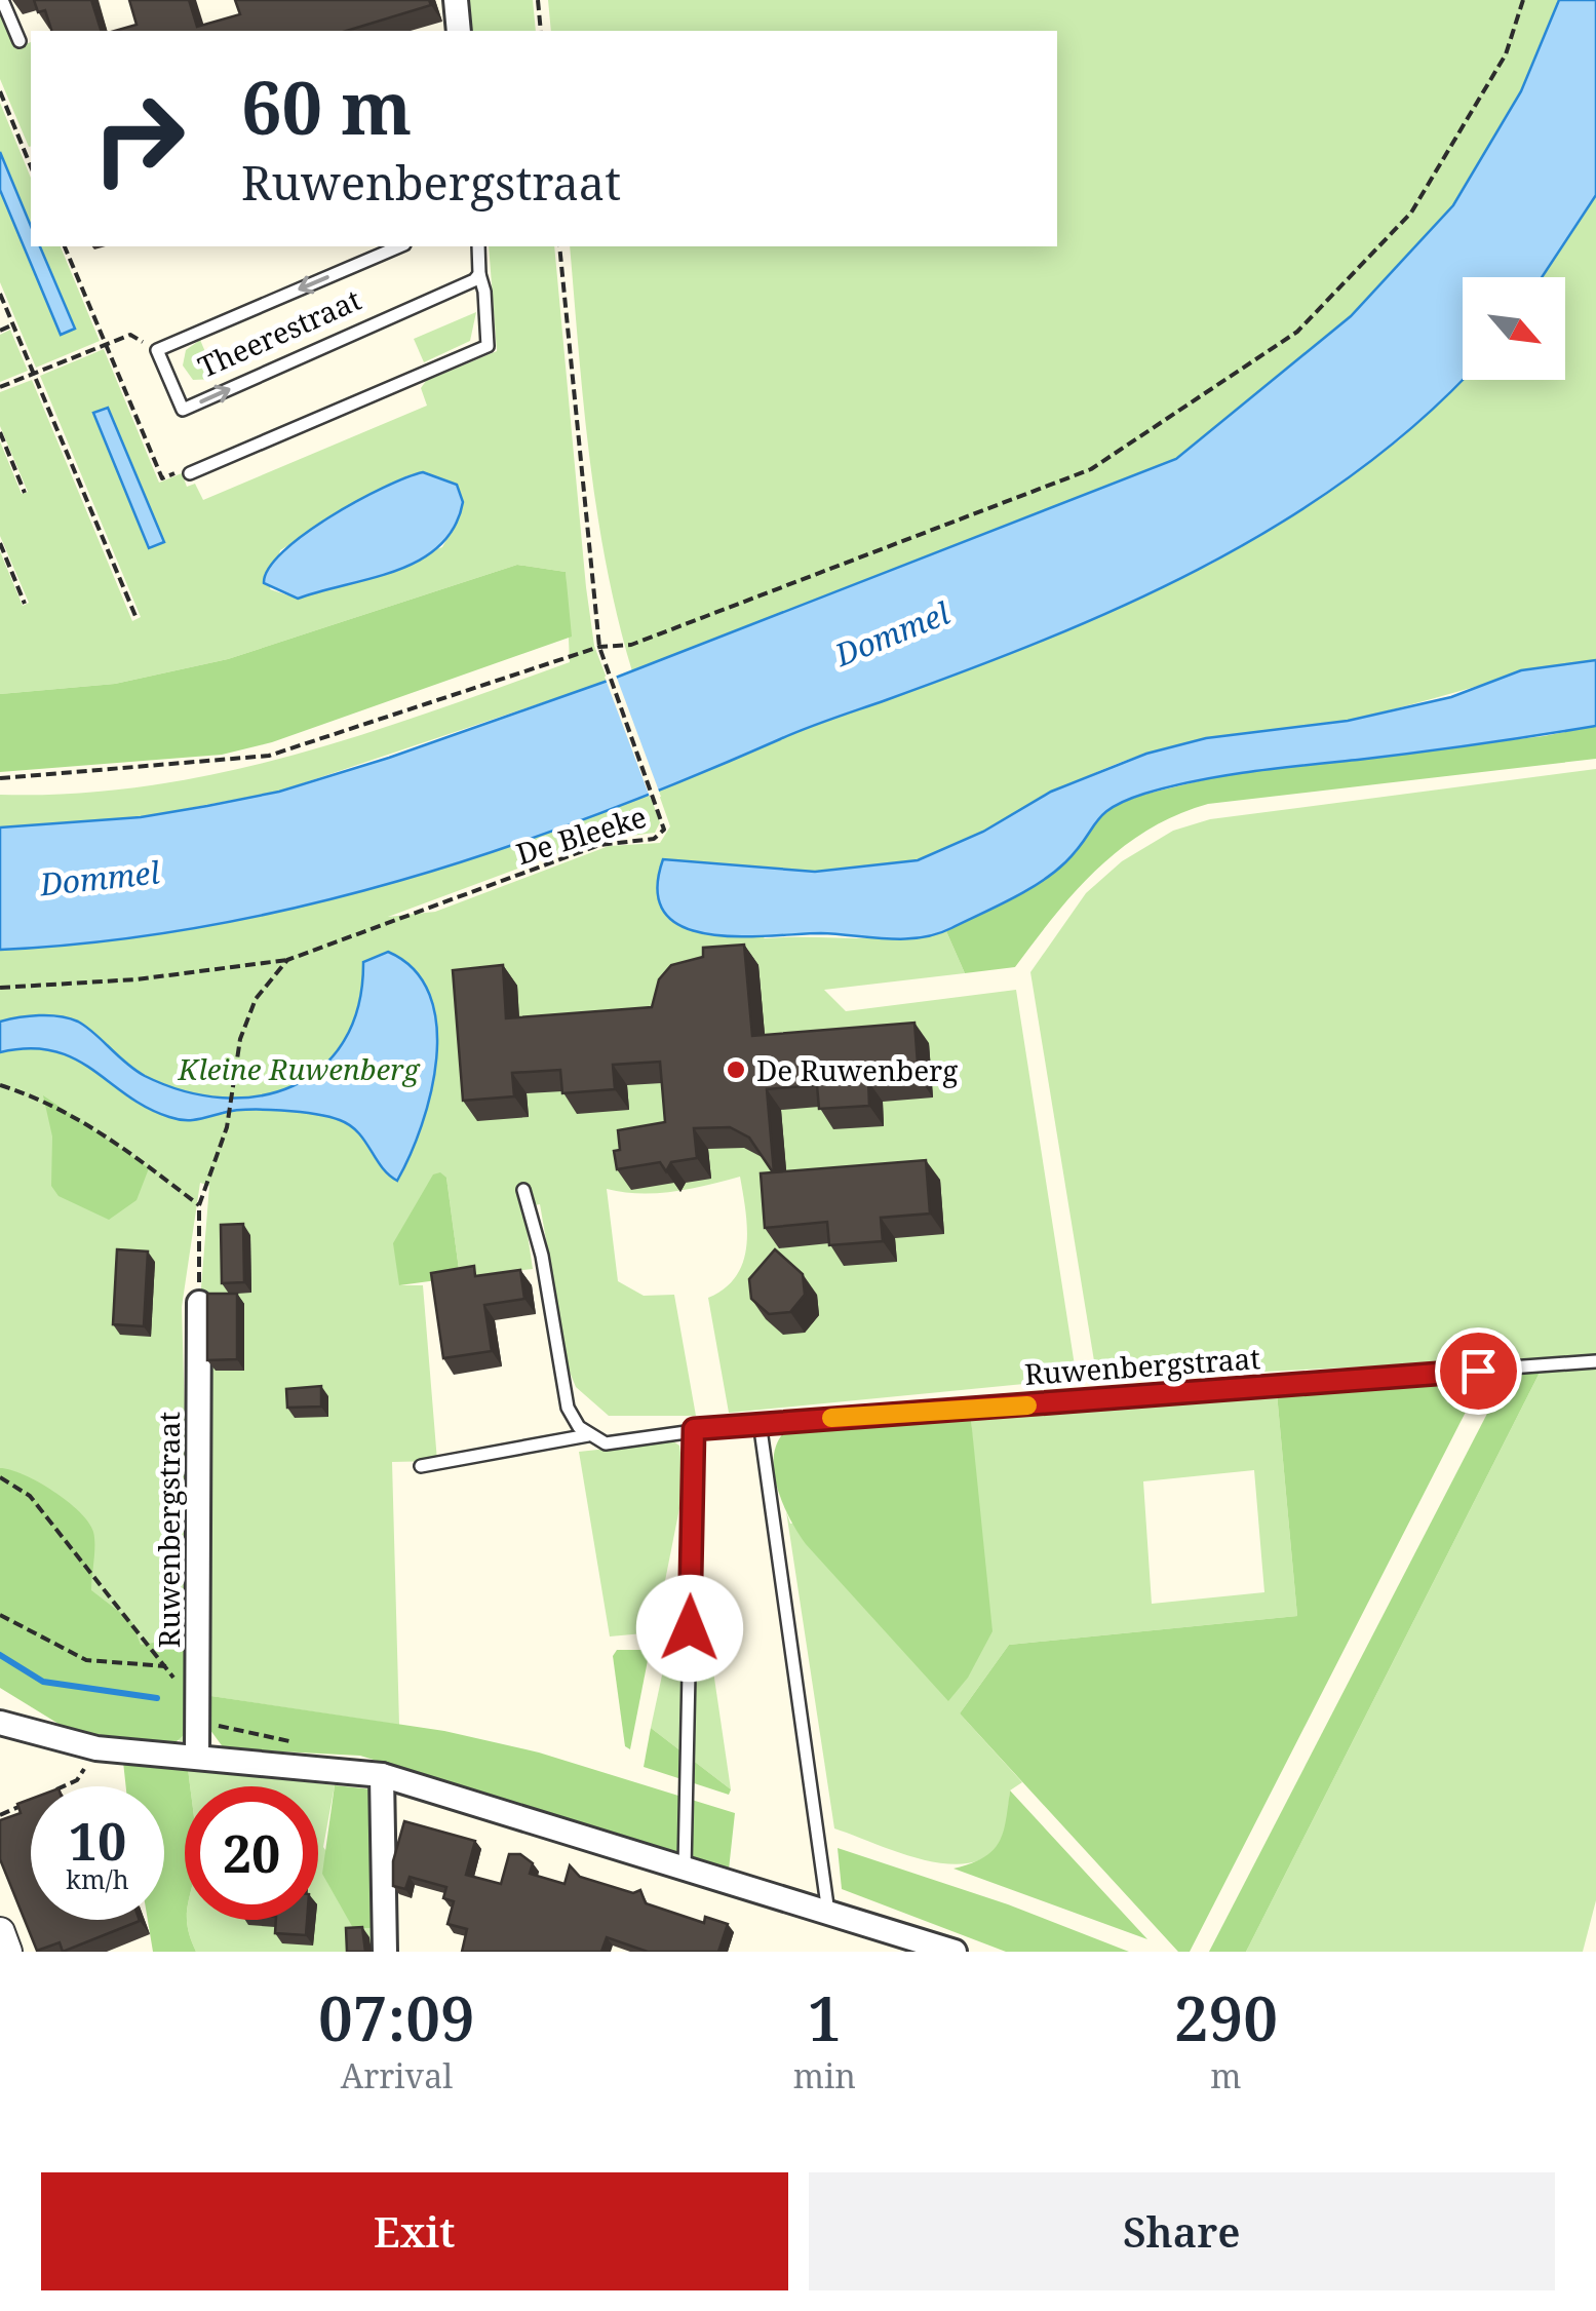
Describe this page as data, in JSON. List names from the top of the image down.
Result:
{
  "streets": {
    "street": ["Ruwenbergstraat"],
    "lane": ["Theerestraat"],
    "path": ["De Bleeke"]
  },
  "water": ["Dommel"],
  "parks": ["Kleine Ruwenberg"],
  "places": ["De Ruwenberg"],
  "north": "bottom right",
  "page": {
    "turn": ["60 m", "Ruwenbergstraat"],
    "speed": "10 km/h",
    "limit": "20",
    "eta": [
      "07:09",
      "Arrival",
      "1",
      "min",
      "290",
      "m"
    ],
    "buttons": ["Exit", "Share"]
  }
}
